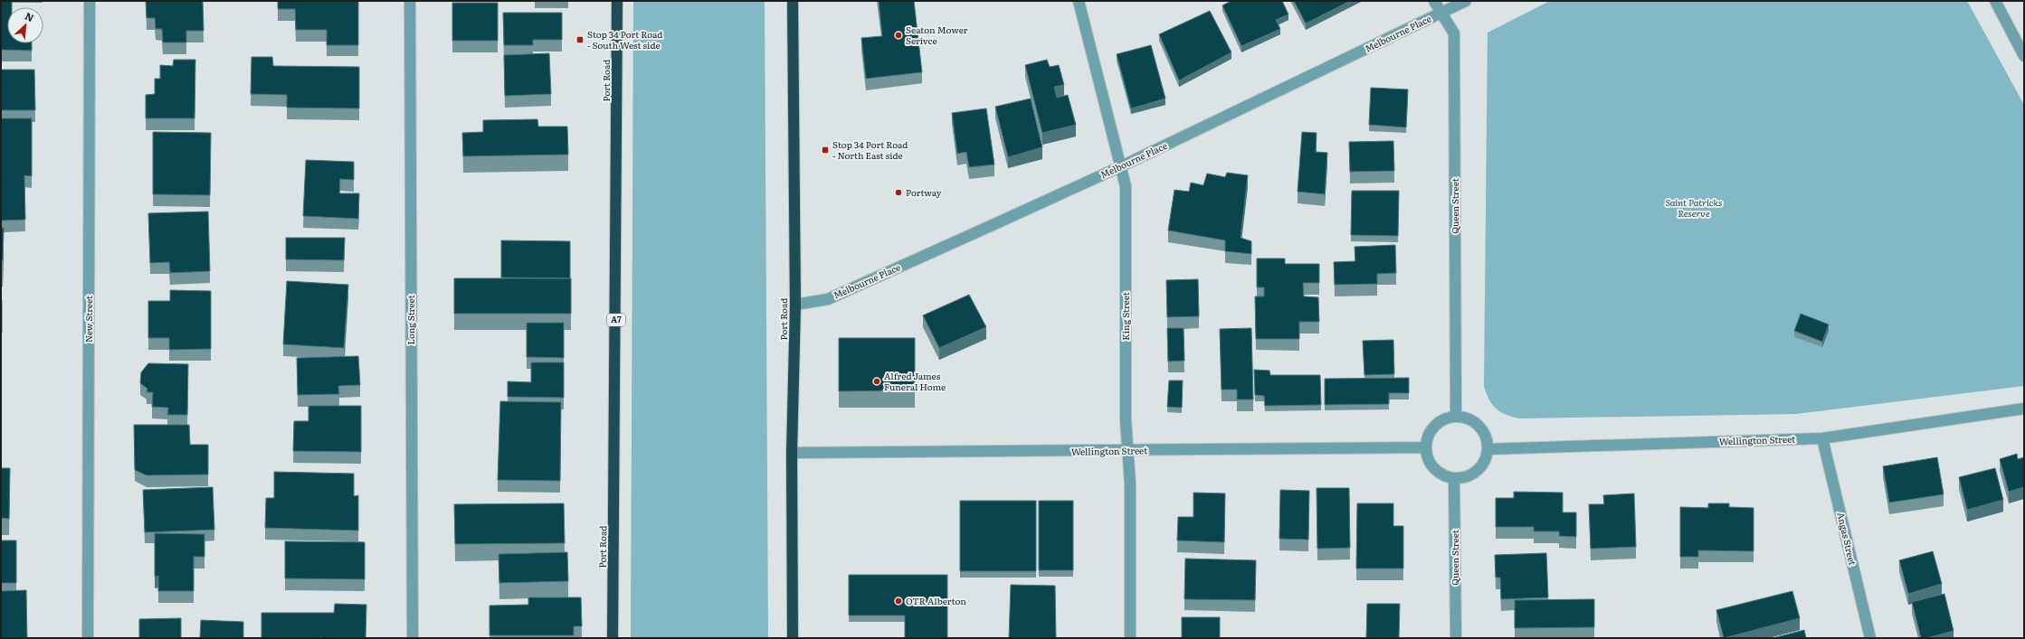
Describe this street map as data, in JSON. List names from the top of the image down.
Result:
{
  "streets": {
    "highway": ["Port Road", "A7"],
    "street": [
      "Melbourne Place",
      "Queen Street",
      "King Street",
      "New Street",
      "Long Street",
      "Wellington Street",
      "Angas Street"
    ]
  },
  "crossings": [
    ["Melbourne Place", "Port Road"],
    ["Melbourne Place", "Queen Street"],
    ["Melbourne Place", "King Street"],
    ["Port Road", "Wellington Street"],
    ["Queen Street", "Wellington Street"],
    ["King Street", "Wellington Street"],
    ["Wellington Street", "Angas Street"]
  ],
  "parks": ["Saint Patricks Reserve"],
  "places": {
    "other": [
      "Seaton Mower Serivce",
      "Portway",
      "Alfred James Funeral Home",
      "OTR Alberton"
    ],
    "transit": ["Stop 34 Port Road - South West side", "Stop 34 Port Road - North East side"]
  },
  "north": "top right"
}
